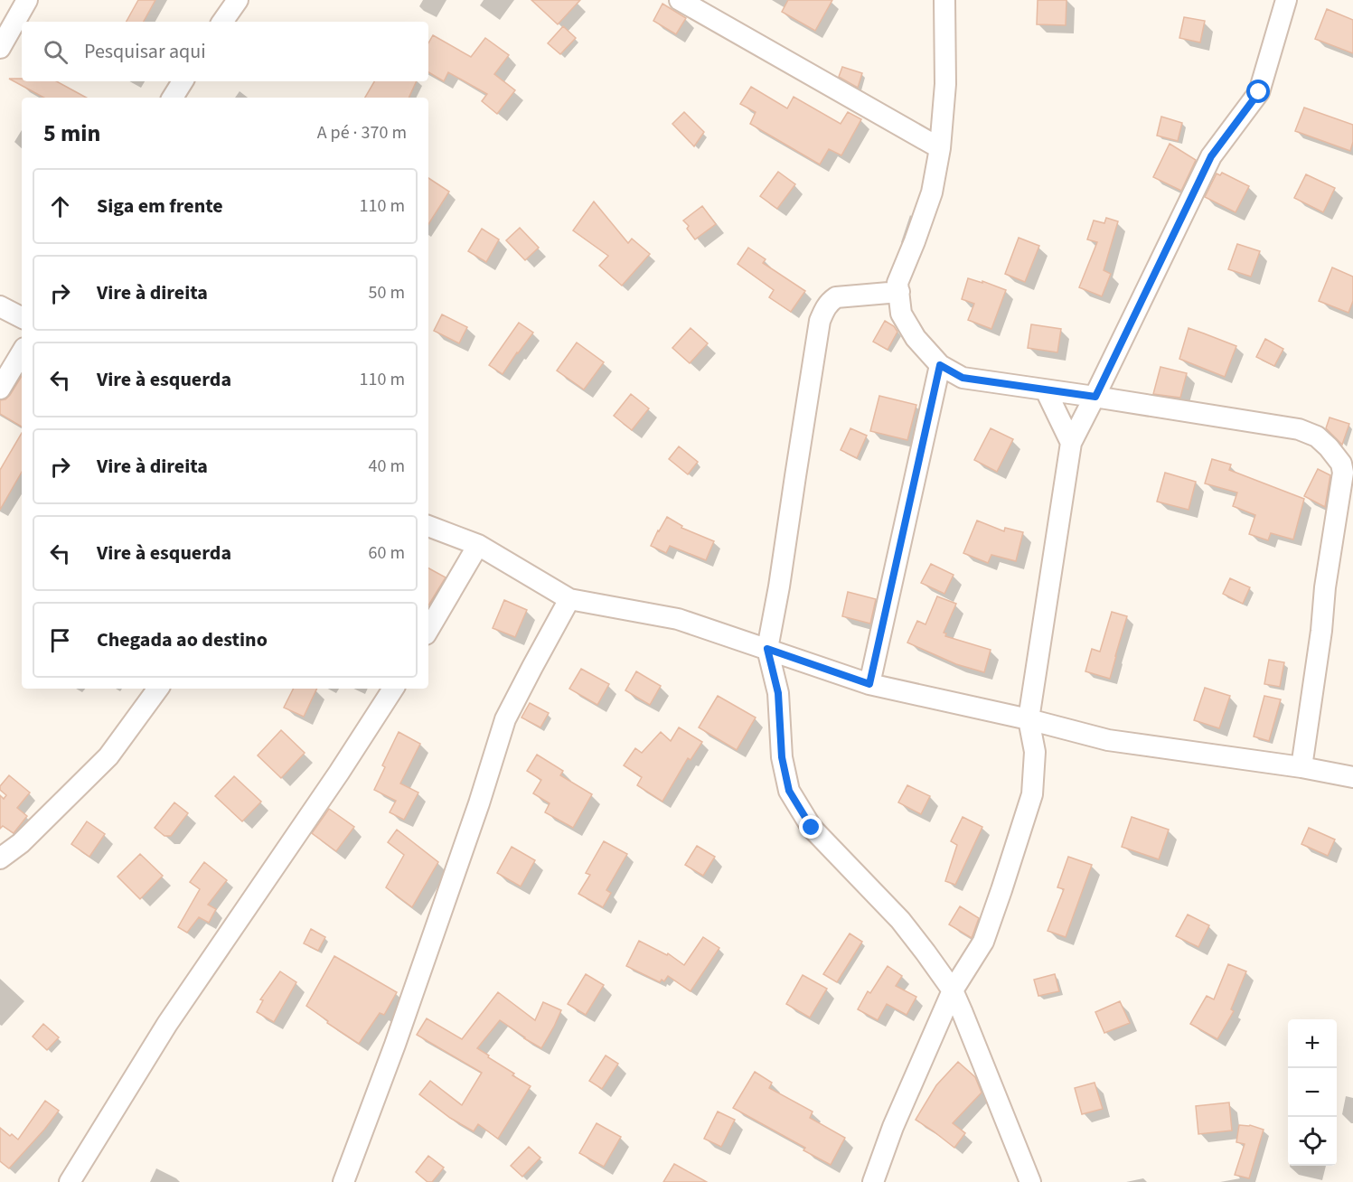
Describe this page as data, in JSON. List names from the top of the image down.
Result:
{
  "page": {
    "search": "Pesquisar aqui",
    "heading": ["5 min", "A pé · 370 m"],
    "list": [
      ["Siga em frente", "110 m"],
      ["Vire à direita", "50 m"],
      ["Vire à esquerda", "110 m"],
      ["Vire à direita", "40 m"],
      ["Vire à esquerda", "60 m"],
      "Chegada ao destino"
    ],
    "map_buttons": ["+", "−"]
  }
}
